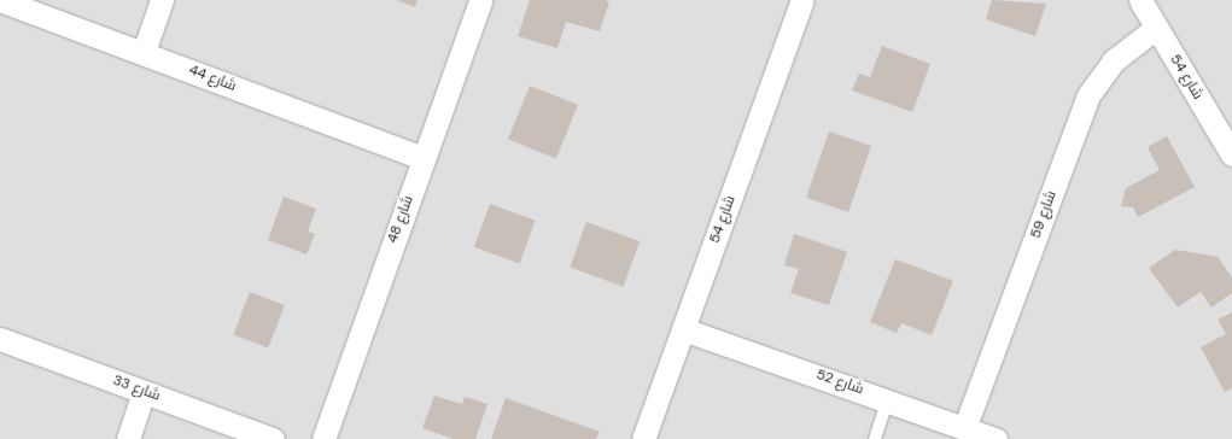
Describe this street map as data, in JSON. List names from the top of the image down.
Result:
{
  "streets": {
    "street": [
      "شارع 54",
      "شارع 44",
      "شارع 59",
      "شارع 48",
      "شارع 52",
      "شارع 33"
    ]
  },
  "crossings": [
    ["شارع 54", "شارع 59"],
    ["شارع 54", "شارع 52"],
    ["شارع 44", "شارع 48"],
    ["شارع 59", "شارع 52"]
  ]
}
